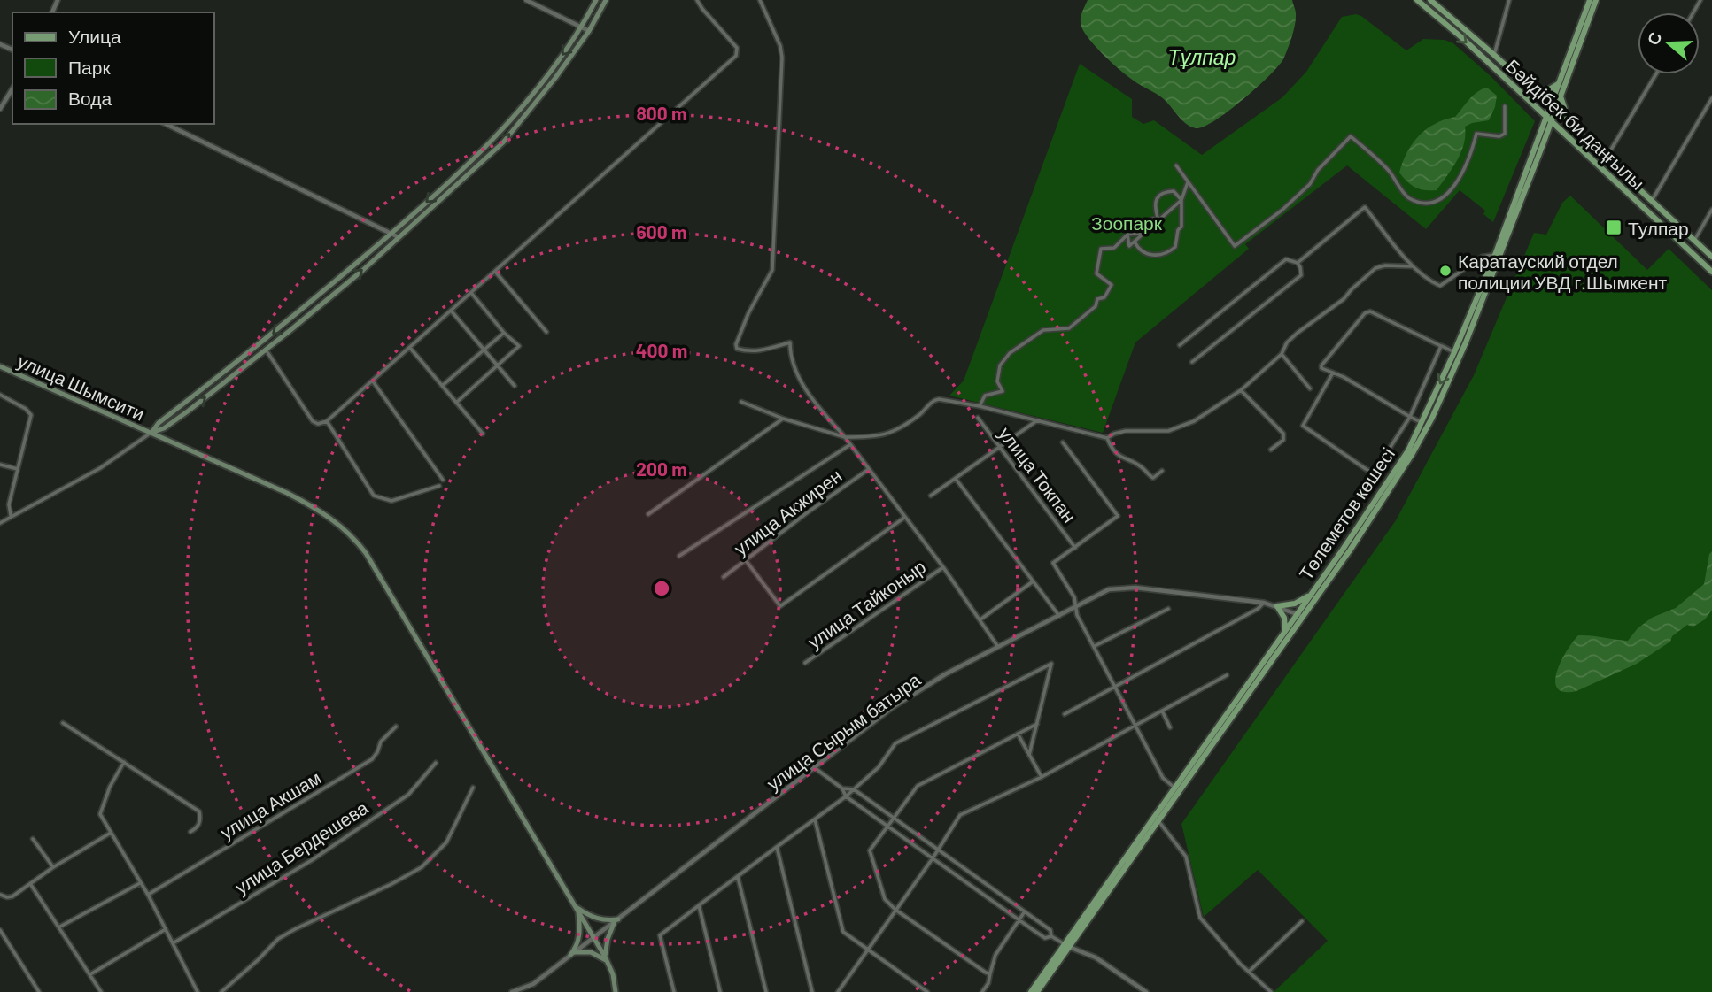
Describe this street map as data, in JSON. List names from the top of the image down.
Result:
{
  "streets": {
    "main road": ["Бәйдібек би даңғылы", "улица Шымсити", "Төлеметов көшесі"],
    "street": [
      "улица Токпан",
      "улица Акжирен",
      "улица Тайконыр",
      "улица Сырым батыра",
      "улица Акшам",
      "улица Бердешева"
    ]
  },
  "crossings": [
    ["Бәйдібек би даңғылы", "Төлеметов көшесі"],
    ["улица Шымсити", "улица Сырым батыра"],
    ["Төлеметов көшесі", "улица Сырым батыра"]
  ],
  "water": ["Тұлпар"],
  "parks": ["Зоопарк"],
  "places": {
    "transit": ["Тулпар"],
    "other": ["Каратауский отдел полиции УВД г.Шымкент"]
  },
  "legend": ["Улица", "Парк", "Вода"],
  "north": "left",
  "rings": [
    "800 m",
    "600 m",
    "400 m",
    "200 m"
  ]
}
